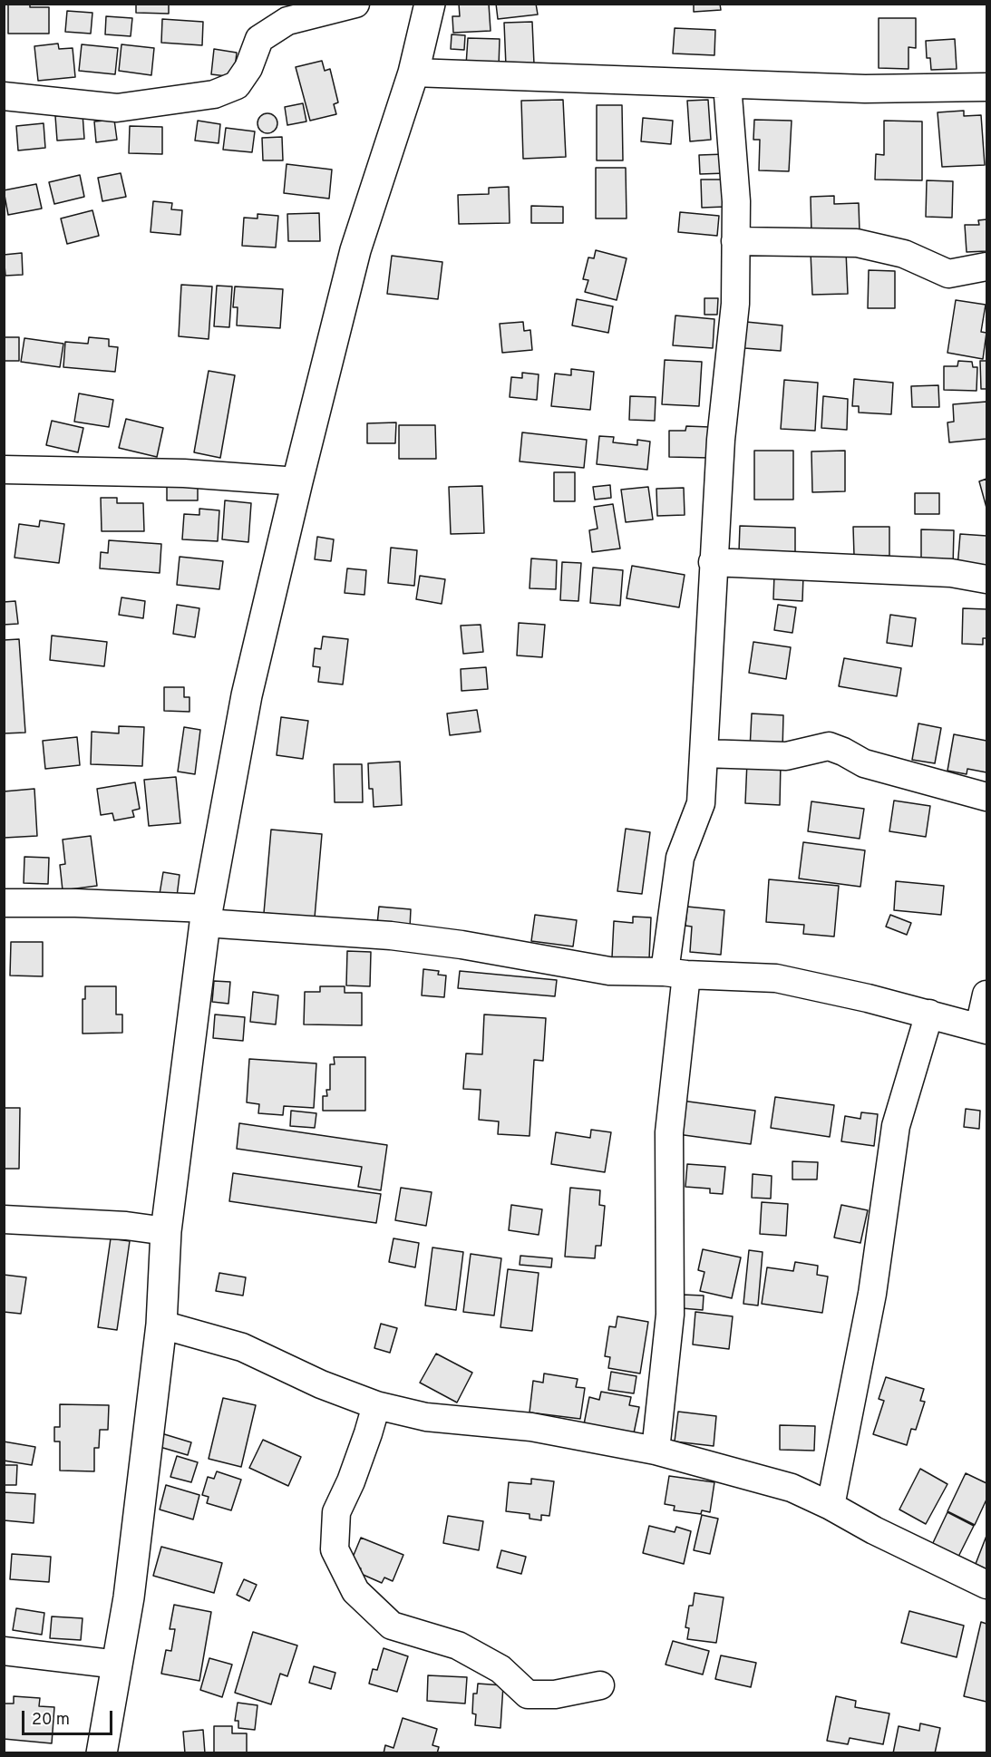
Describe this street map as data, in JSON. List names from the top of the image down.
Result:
{
  "scale_bar": "20 m"
}
